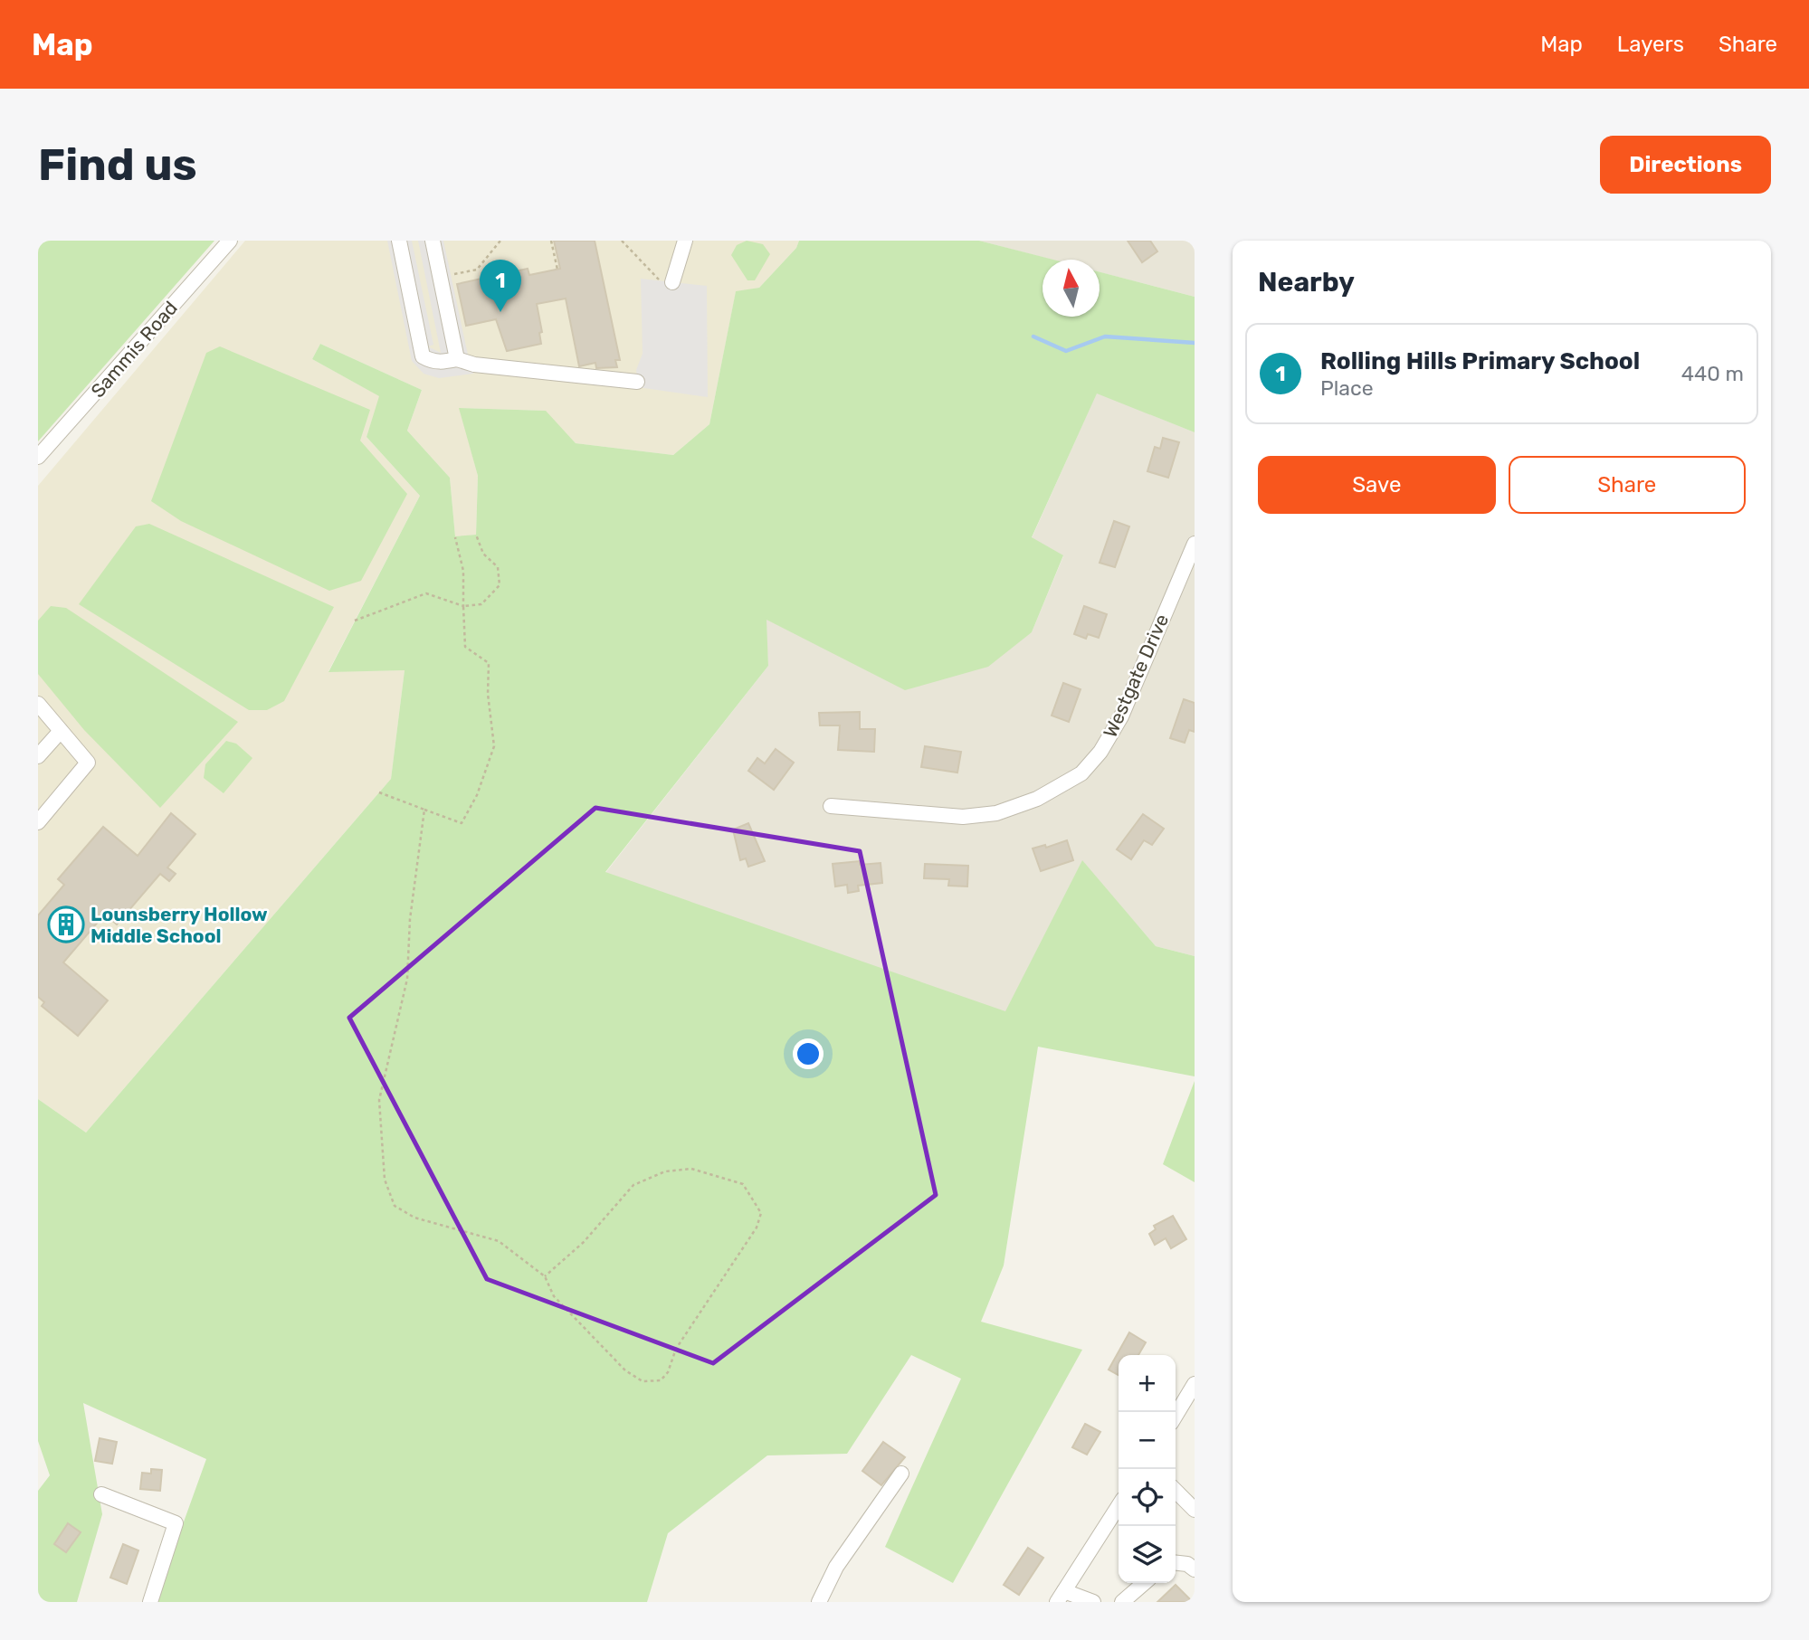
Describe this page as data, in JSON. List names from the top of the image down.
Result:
{
  "streets": {
    "street": ["Sammis Road", "Westgate Drive"]
  },
  "places": {
    "building": ["Lounsberry Hollow Middle School"]
  },
  "north": "top",
  "page": {
    "header": "Map",
    "nav": ["Map", "Layers", "Share"],
    "buttons": [
      "Directions",
      ["Save", "Share"]
    ],
    "title": "Find us",
    "heading": "Nearby",
    "pins": "1",
    "list": [
      {
        "mark": "1",
        "name": "Rolling Hills Primary School",
        "note": "Place",
        "value": "440 m"
      }
    ],
    "map_buttons": ["+", "−"]
  }
}
